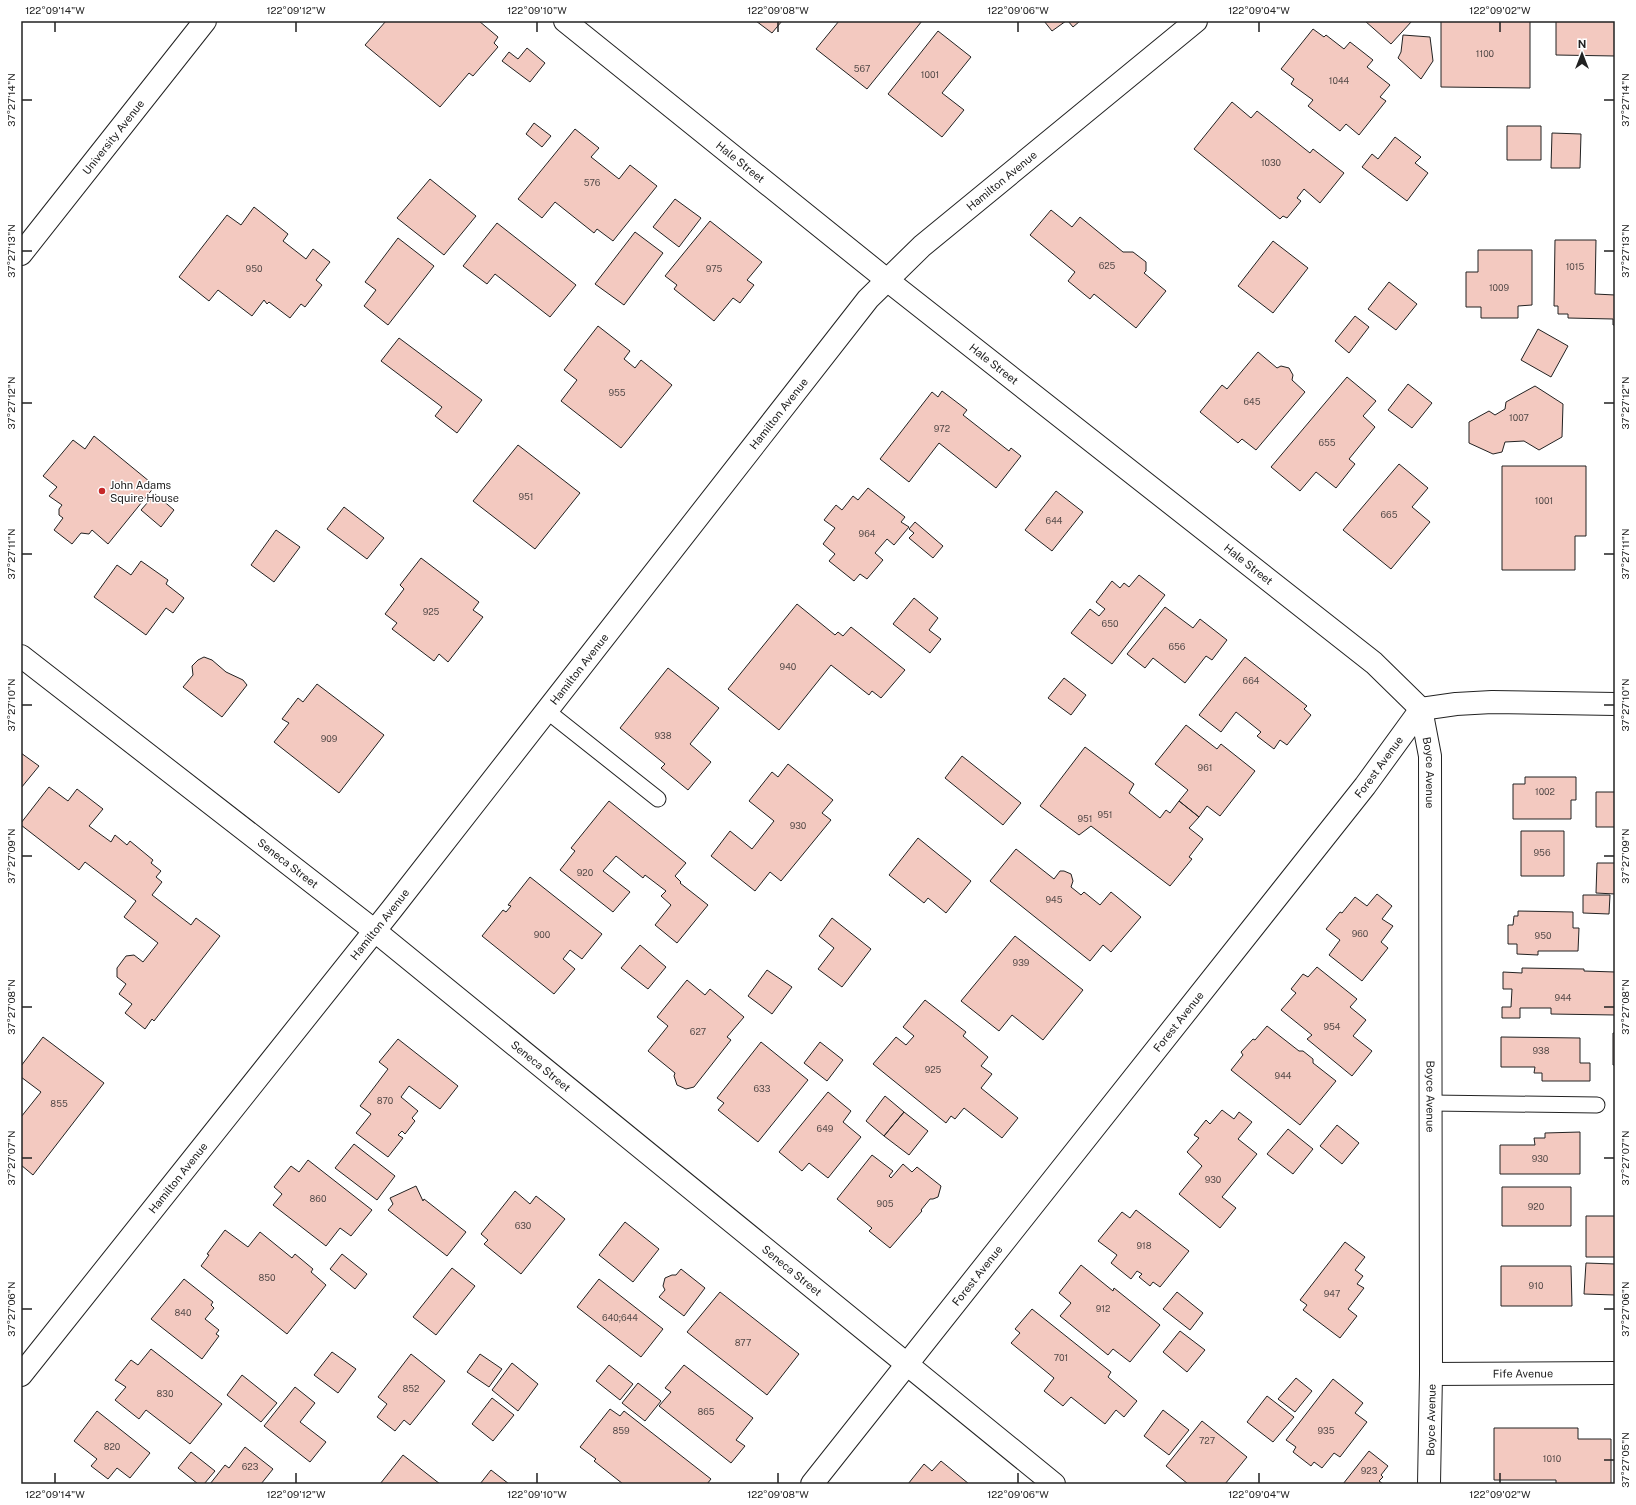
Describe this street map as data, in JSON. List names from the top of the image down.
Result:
{
  "streets": {
    "street": [
      "University Avenue",
      "Hale Street",
      "Hamilton Avenue",
      "Forest Avenue",
      "Boyce Avenue",
      "Seneca Street",
      "Fife Avenue"
    ]
  },
  "crossings": [
    ["Hale Street", "Hamilton Avenue"],
    ["Hale Street", "Forest Avenue"],
    ["Hale Street", "Boyce Avenue"],
    ["Hamilton Avenue", "Seneca Street"],
    ["Forest Avenue", "Boyce Avenue"],
    ["Forest Avenue", "Seneca Street"],
    ["Boyce Avenue", "Fife Avenue"]
  ],
  "places": ["John Adams Squire House"],
  "house_numbers": [
    "1100",
    "567",
    "1001",
    "1044",
    "1030",
    "576",
    "625",
    "1015",
    "950",
    "975",
    "1009",
    "955",
    "645",
    "1007",
    "972",
    "655",
    "951",
    "1001",
    "665",
    "644",
    "964",
    "925",
    "650",
    "656",
    "940",
    "664",
    "938",
    "909",
    "961",
    "1002",
    "951",
    "951",
    "930",
    "956",
    "920",
    "945",
    "960",
    "900",
    "950",
    "939",
    "944",
    "954",
    "627",
    "938",
    "925",
    "944",
    "633",
    "870",
    "855",
    "649",
    "930",
    "930",
    "860",
    "905",
    "920",
    "630",
    "918",
    "850",
    "910",
    "947",
    "912",
    "840",
    "640;644",
    "877",
    "701",
    "852",
    "830",
    "865",
    "859",
    "935",
    "727",
    "820",
    "1010",
    "623",
    "923"
  ],
  "north": "top",
  "coordinates": [
    "122°09'14\"W",
    "122°09'12\"W",
    "122°09'10\"W",
    "122°09'08\"W",
    "122°09'06\"W",
    "122°09'04\"W",
    "122°09'02\"W",
    "37°27'14\"N",
    "37°27'13\"N",
    "37°27'12\"N",
    "37°27'11\"N",
    "37°27'10\"N",
    "37°27'09\"N",
    "37°27'08\"N",
    "37°27'07\"N",
    "37°27'06\"N",
    "37°27'05\"N"
  ]
}
